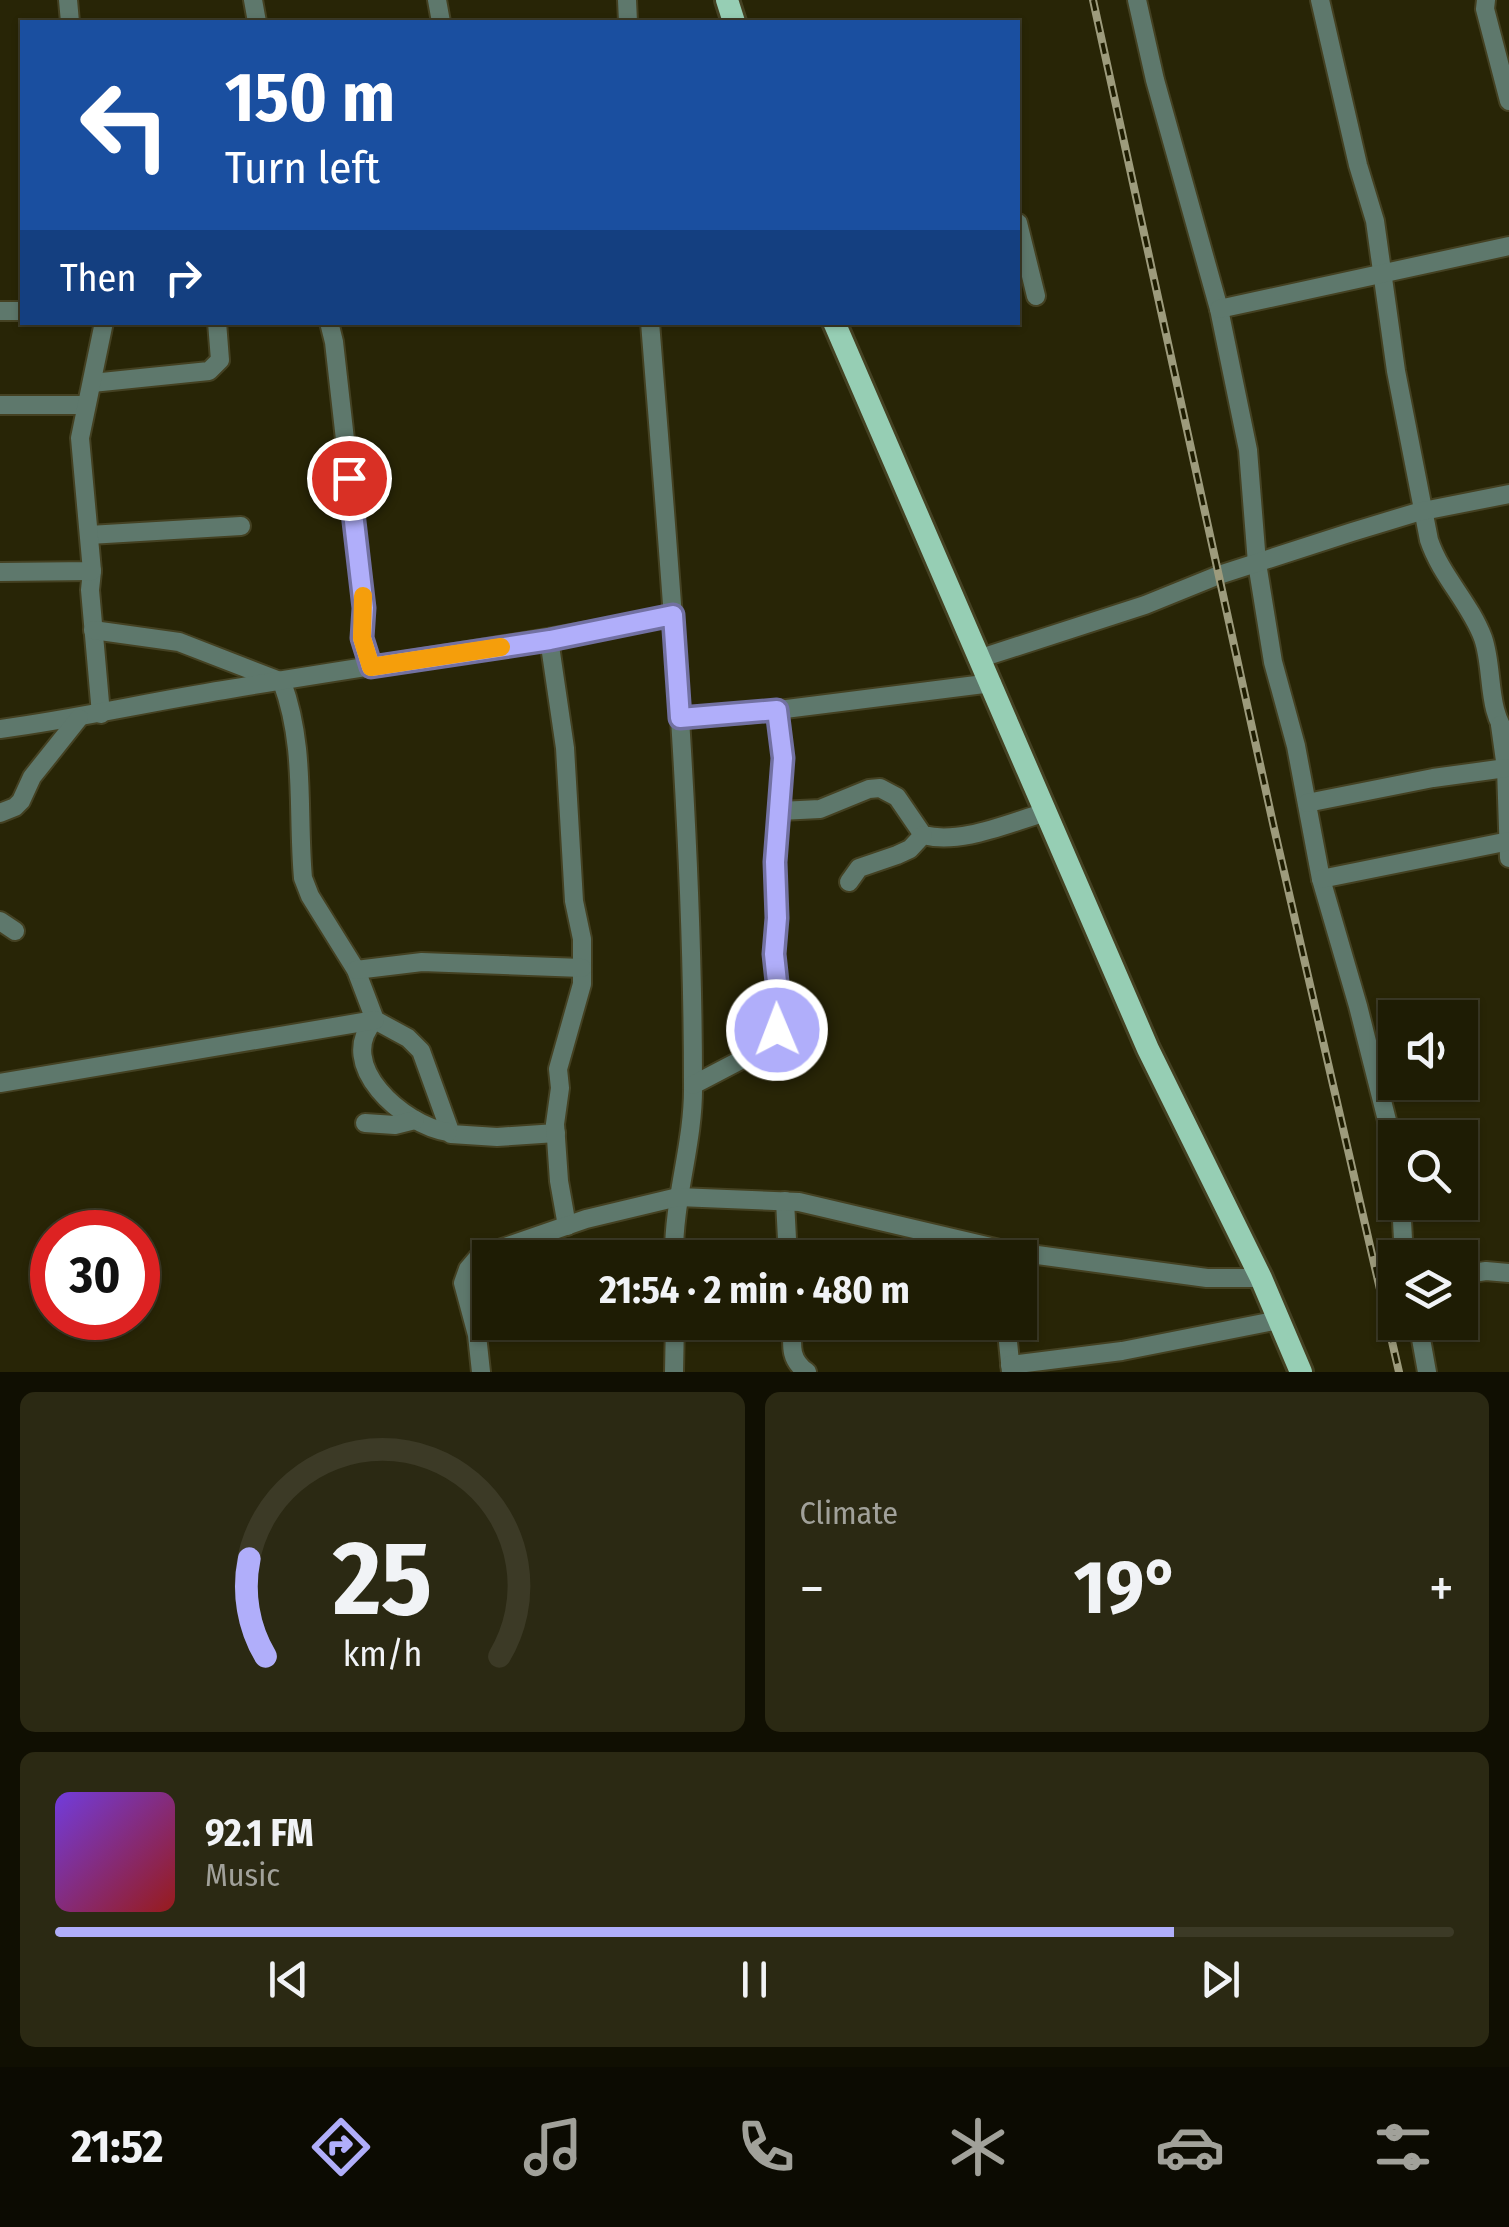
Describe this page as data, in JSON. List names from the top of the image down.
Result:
{
  "page": {
    "turn": ["150 m", "Turn left"],
    "then": "Then",
    "limit": "30",
    "trip": "21:54 · 2 min · 480 m",
    "tile": "Climate",
    "heat": ["−", "19°", "+"],
    "song": ["92.1 FM", "Music"],
    "tabs": "21:52",
    "gauge": ["25", "km/h"]
  }
}
